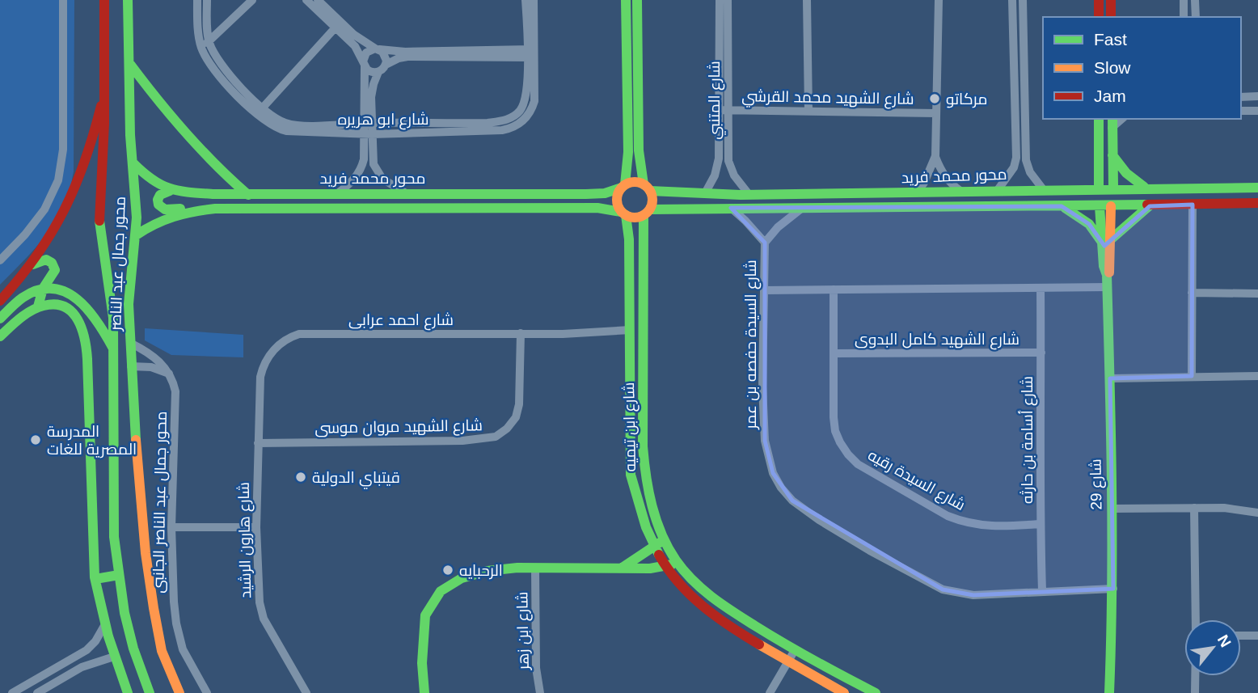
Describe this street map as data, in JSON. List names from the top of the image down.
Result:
{
  "streets": {
    "main road": [
      "محور محمد فريد",
      "محور جمال عبد الناصر",
      "شارع ابن تيميه",
      "شارع 29"
    ],
    "street": [
      "شارع الشهيد محمد القرشي",
      "شارع المتنبي",
      "شارع ابو هريره",
      "شارع احمد عرابى",
      "شارع الشهيد كامل البدوى",
      "شارع السيدة حفصه بن عمر",
      "شارع الشهيد مروان موسى",
      "شارع أسامة بن حارثه",
      "شارع السيدة رقيه",
      "محور جمال عبد الناصر الجانبى",
      "شارع هارون الرشيد",
      "شارع ابن زهر"
    ]
  },
  "crossings": [
    ["شارع الشهيد محمد القرشي", "شارع المتنبي"],
    ["شارع المتنبي", "محور محمد فريد"],
    ["محور محمد فريد", "محور جمال عبد الناصر"],
    ["محور محمد فريد", "شارع ابن تيميه"],
    ["محور محمد فريد", "شارع 29"],
    ["شارع احمد عرابى", "شارع الشهيد مروان موسى"],
    ["شارع احمد عرابى", "شارع ابن تيميه"],
    ["شارع احمد عرابى", "شارع هارون الرشيد"],
    ["شارع الشهيد كامل البدوى", "شارع أسامة بن حارثه"],
    ["شارع الشهيد كامل البدوى", "شارع السيدة رقيه"],
    ["شارع السيدة حفصه بن عمر", "شارع أسامة بن حارثه"],
    ["شارع السيدة حفصه بن عمر", "شارع 29"],
    ["شارع الشهيد مروان موسى", "شارع هارون الرشيد"],
    ["شارع أسامة بن حارثه", "شارع السيدة رقيه"]
  ],
  "places": [
    "مركاتو",
    "المدرسة المصرية للغات",
    "قيتباي الدولية",
    "الرحبايه"
  ],
  "legend": ["Fast", "Slow", "Jam"],
  "north": "top right"
}
